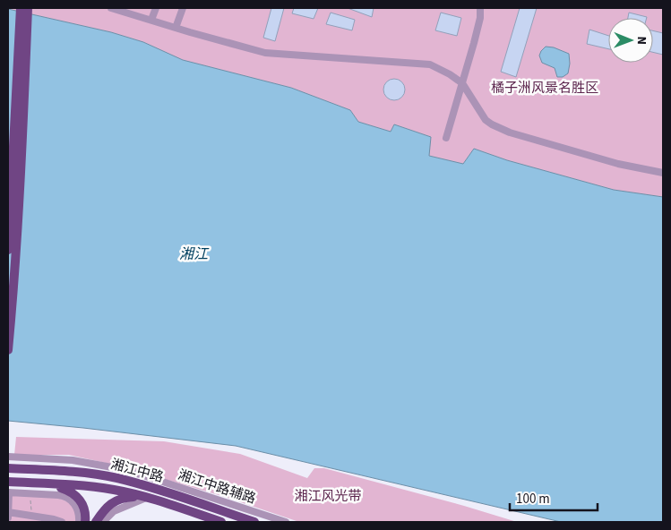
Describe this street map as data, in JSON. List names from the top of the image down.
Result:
{
  "streets": {
    "main road": ["湘江中路"],
    "street": ["湘江中路辅路"]
  },
  "water": ["湘江"],
  "parks": ["橘子洲风景名胜区", "湘江风光带"],
  "scale_bar": "100 m",
  "north": "right"
}
